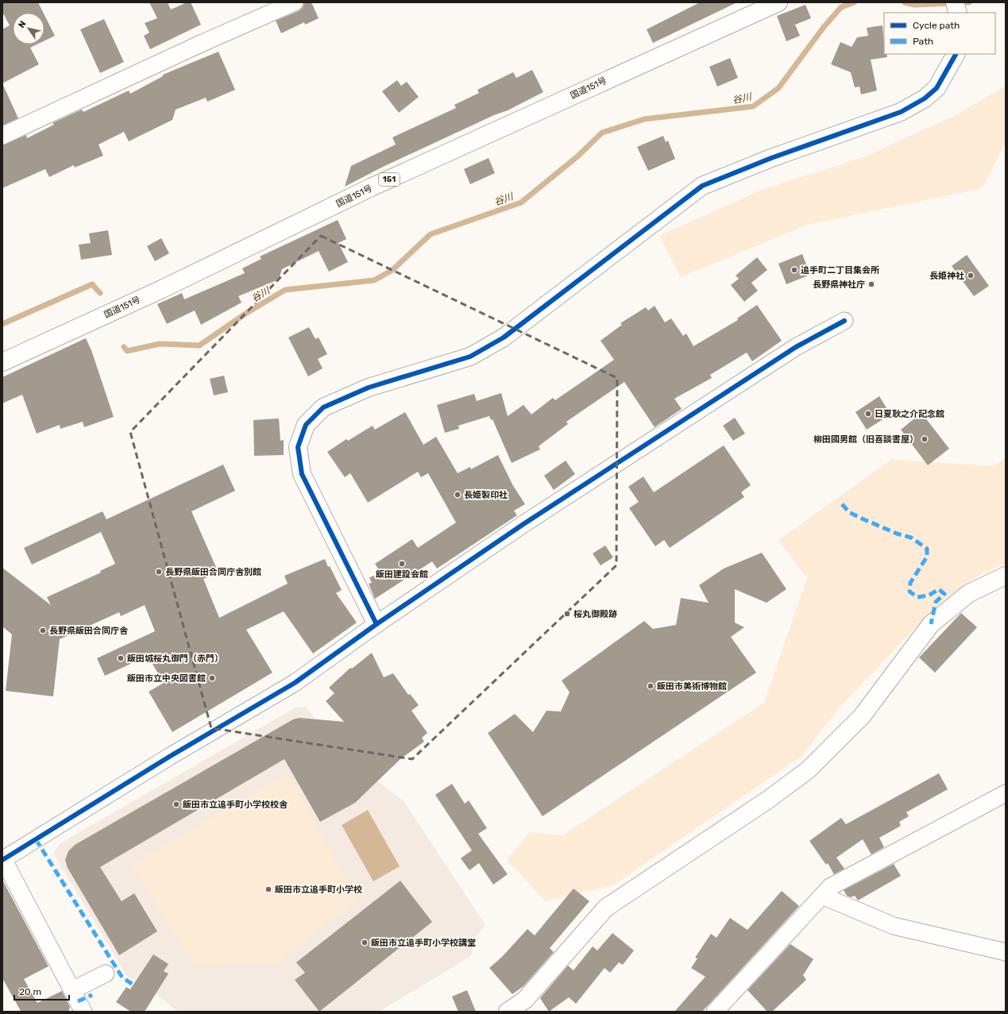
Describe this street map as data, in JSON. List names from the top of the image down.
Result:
{
  "streets": {
    "main road": ["国道151号", "151"]
  },
  "water": ["谷川"],
  "places": [
    "追手町二丁目集会所",
    "長姫神社",
    "長野県神社庁",
    "日夏耿之介記念館",
    "柳田國男館（旧喜談書屋）",
    "長姫製印社",
    "飯田建設会館",
    "長野県飯田合同庁舎別館",
    "桜丸御殿跡",
    "長野県飯田合同庁舎",
    "飯田城桜丸御門（赤門）",
    "飯田市立中央図書館",
    "飯田市美術博物館",
    "飯田市立追手町小学校校舎",
    "飯田市立追手町小学校",
    "飯田市立追手町小学校講堂"
  ],
  "legend": ["Cycle path", "Path"],
  "scale_bar": "20 m",
  "north": "top left"
}
